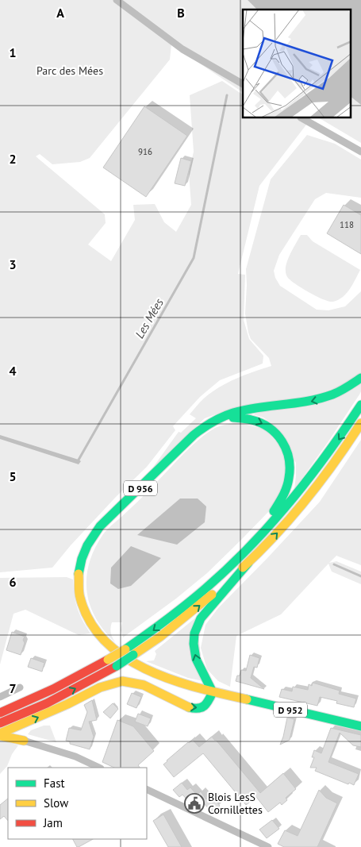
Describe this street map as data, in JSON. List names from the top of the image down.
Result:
{
  "streets": {
    "main road": ["D 956", "D 952"]
  },
  "crossings": [
    ["D 956", "D 952"]
  ],
  "water": ["Les Mées"],
  "parks": ["Parc des Mées"],
  "places": {
    "public building": ["Blois LesS Cornillettes"]
  },
  "house_numbers": ["916", "118"],
  "legend": ["Fast", "Slow", "Jam"],
  "grid": {
    "columns": ["A", "B"],
    "rows": [
      "1",
      "2",
      "3",
      "4",
      "5",
      "6",
      "7"
    ]
  }
}
